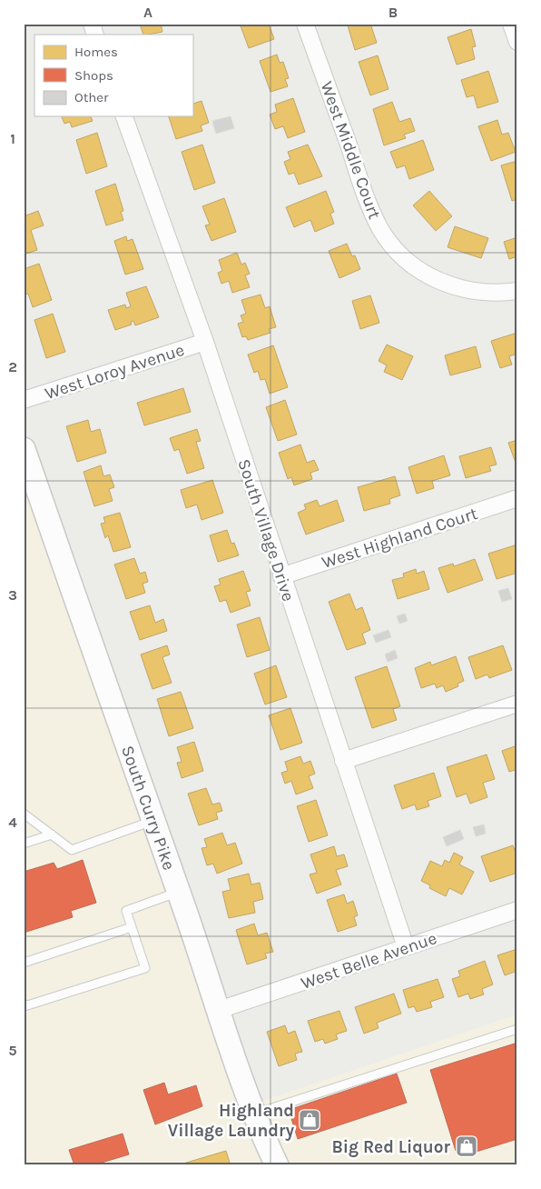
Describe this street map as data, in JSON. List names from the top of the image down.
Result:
{
  "streets": {
    "main road": ["South Curry Pike"],
    "street": [
      "West Middle Court",
      "West Loroy Avenue",
      "South Village Drive",
      "West Highland Court",
      "West Belle Avenue"
    ]
  },
  "crossings": [
    ["West Loroy Avenue", "South Village Drive"],
    ["South Village Drive", "West Highland Court"],
    ["South Village Drive", "West Belle Avenue"],
    ["South Curry Pike", "West Belle Avenue"]
  ],
  "places": {
    "shop": ["Highland Village Laundry", "Big Red Liquor"]
  },
  "legend": ["Homes", "Shops", "Other"],
  "grid": {
    "columns": ["A", "B"],
    "rows": [
      "1",
      "2",
      "3",
      "4",
      "5"
    ]
  }
}
